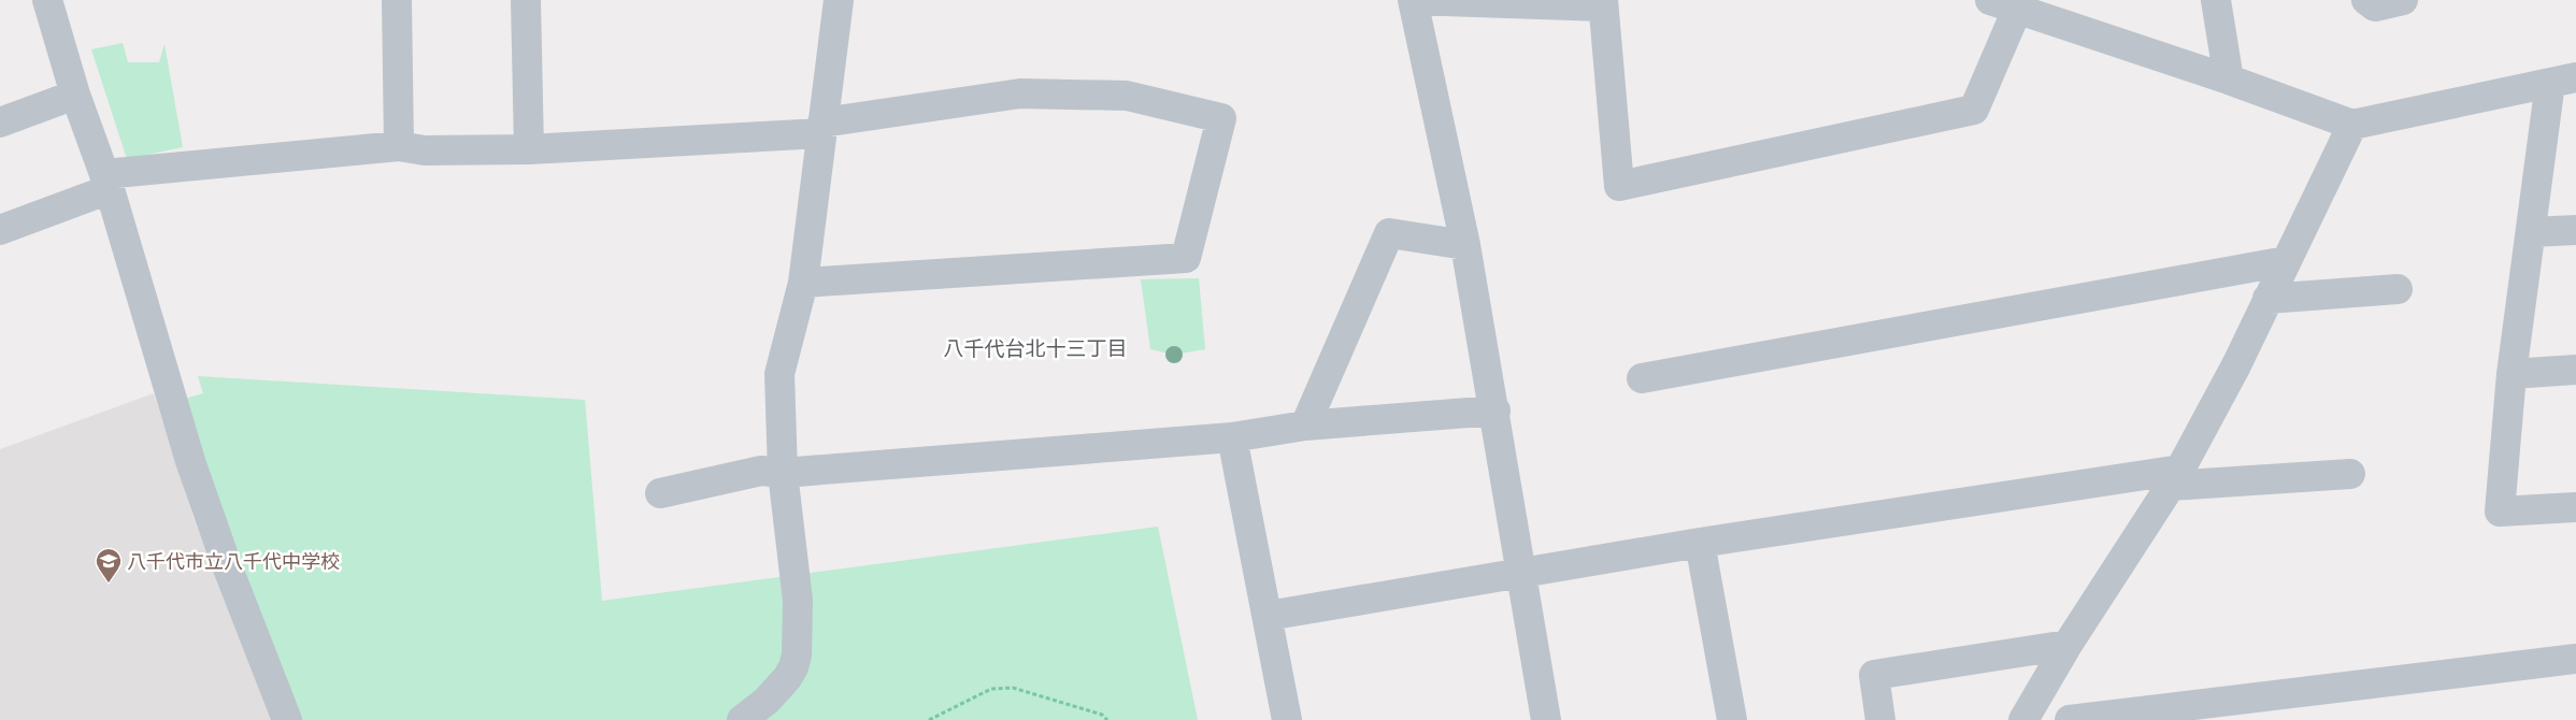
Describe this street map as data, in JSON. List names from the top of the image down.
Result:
{
  "districts": ["八千代台北十三丁目"],
  "places": {
    "school or university": ["八千代市立八千代中学校"]
  }
}
